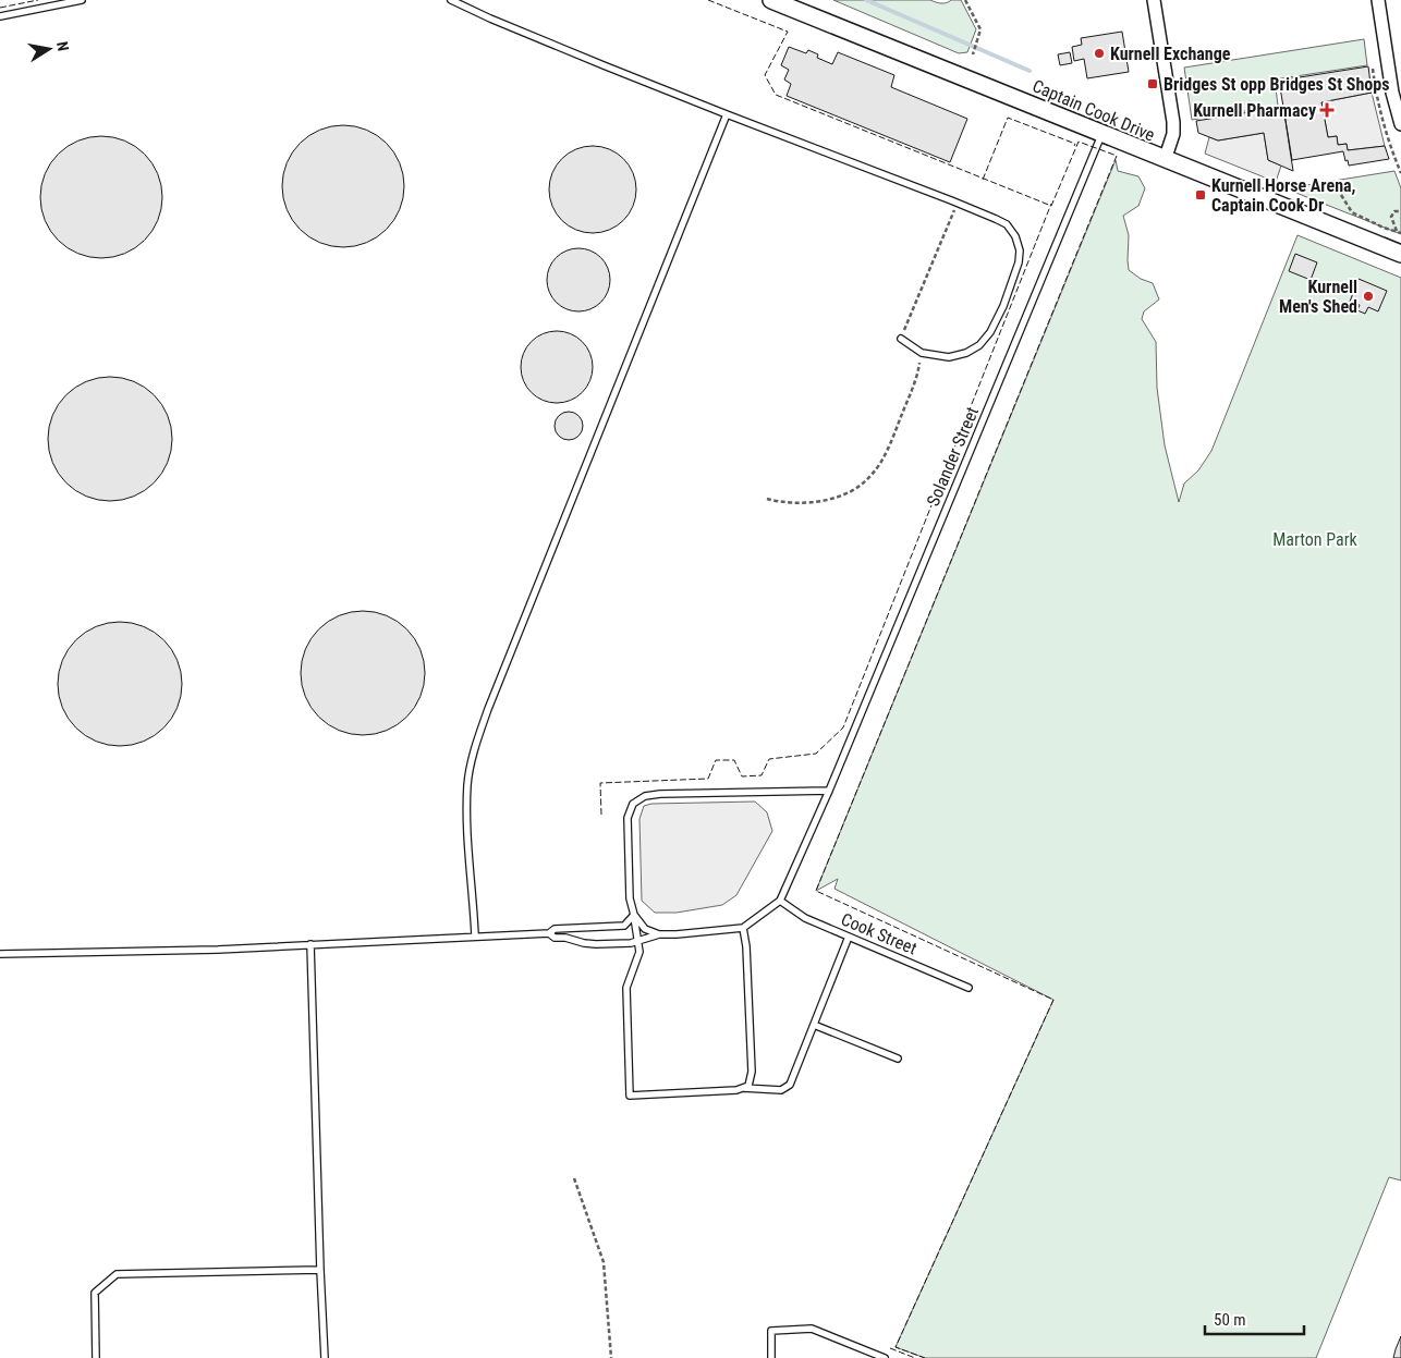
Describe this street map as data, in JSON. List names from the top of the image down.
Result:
{
  "streets": {
    "main road": ["Captain Cook Drive"],
    "lane": ["Solander Street", "Cook Street"]
  },
  "crossings": [
    ["Captain Cook Drive", "Solander Street"],
    ["Solander Street", "Cook Street"]
  ],
  "parks": ["Marton Park"],
  "places": {
    "other": ["Kurnell Exchange", "Kurnell Men's Shed"],
    "transit": ["Bridges St opp Bridges St Shops", "Kurnell Horse Arena, Captain Cook Dr"],
    "health": ["Kurnell Pharmacy"]
  },
  "scale_bar": "50 m",
  "north": "right"
}
